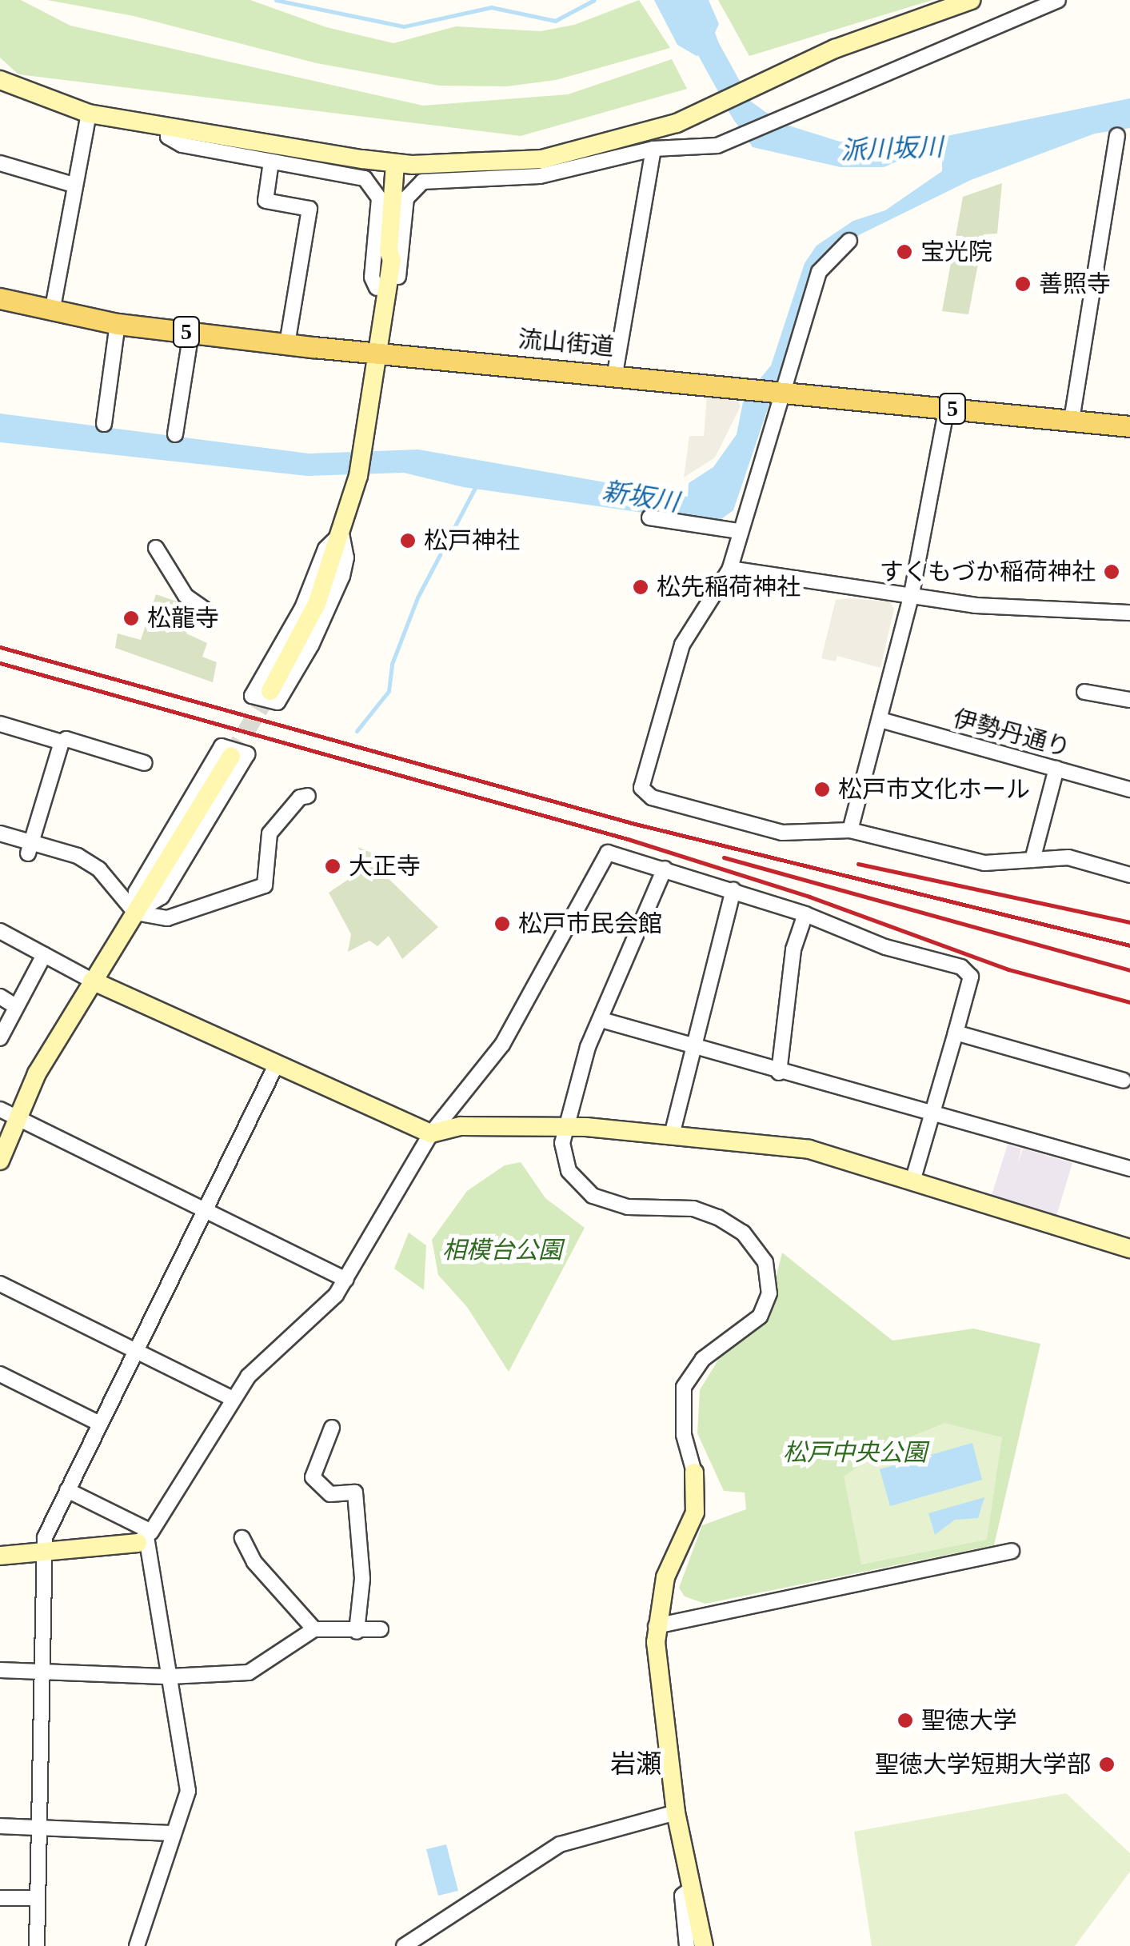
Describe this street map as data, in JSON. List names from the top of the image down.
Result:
{
  "streets": {
    "main road": ["5", "流山街道"],
    "street": ["伊勢丹通り"]
  },
  "districts": ["岩瀬"],
  "water": ["派川坂川", "新坂川"],
  "parks": ["相模台公園", "松戸中央公園"],
  "places": [
    "宝光院",
    "善照寺",
    "松戸神社",
    "すくもづか稲荷神社",
    "松先稲荷神社",
    "松龍寺",
    "松戸市文化ホール",
    "大正寺",
    "松戸市民会館",
    "聖徳大学",
    "聖徳大学短期大学部"
  ]
}
